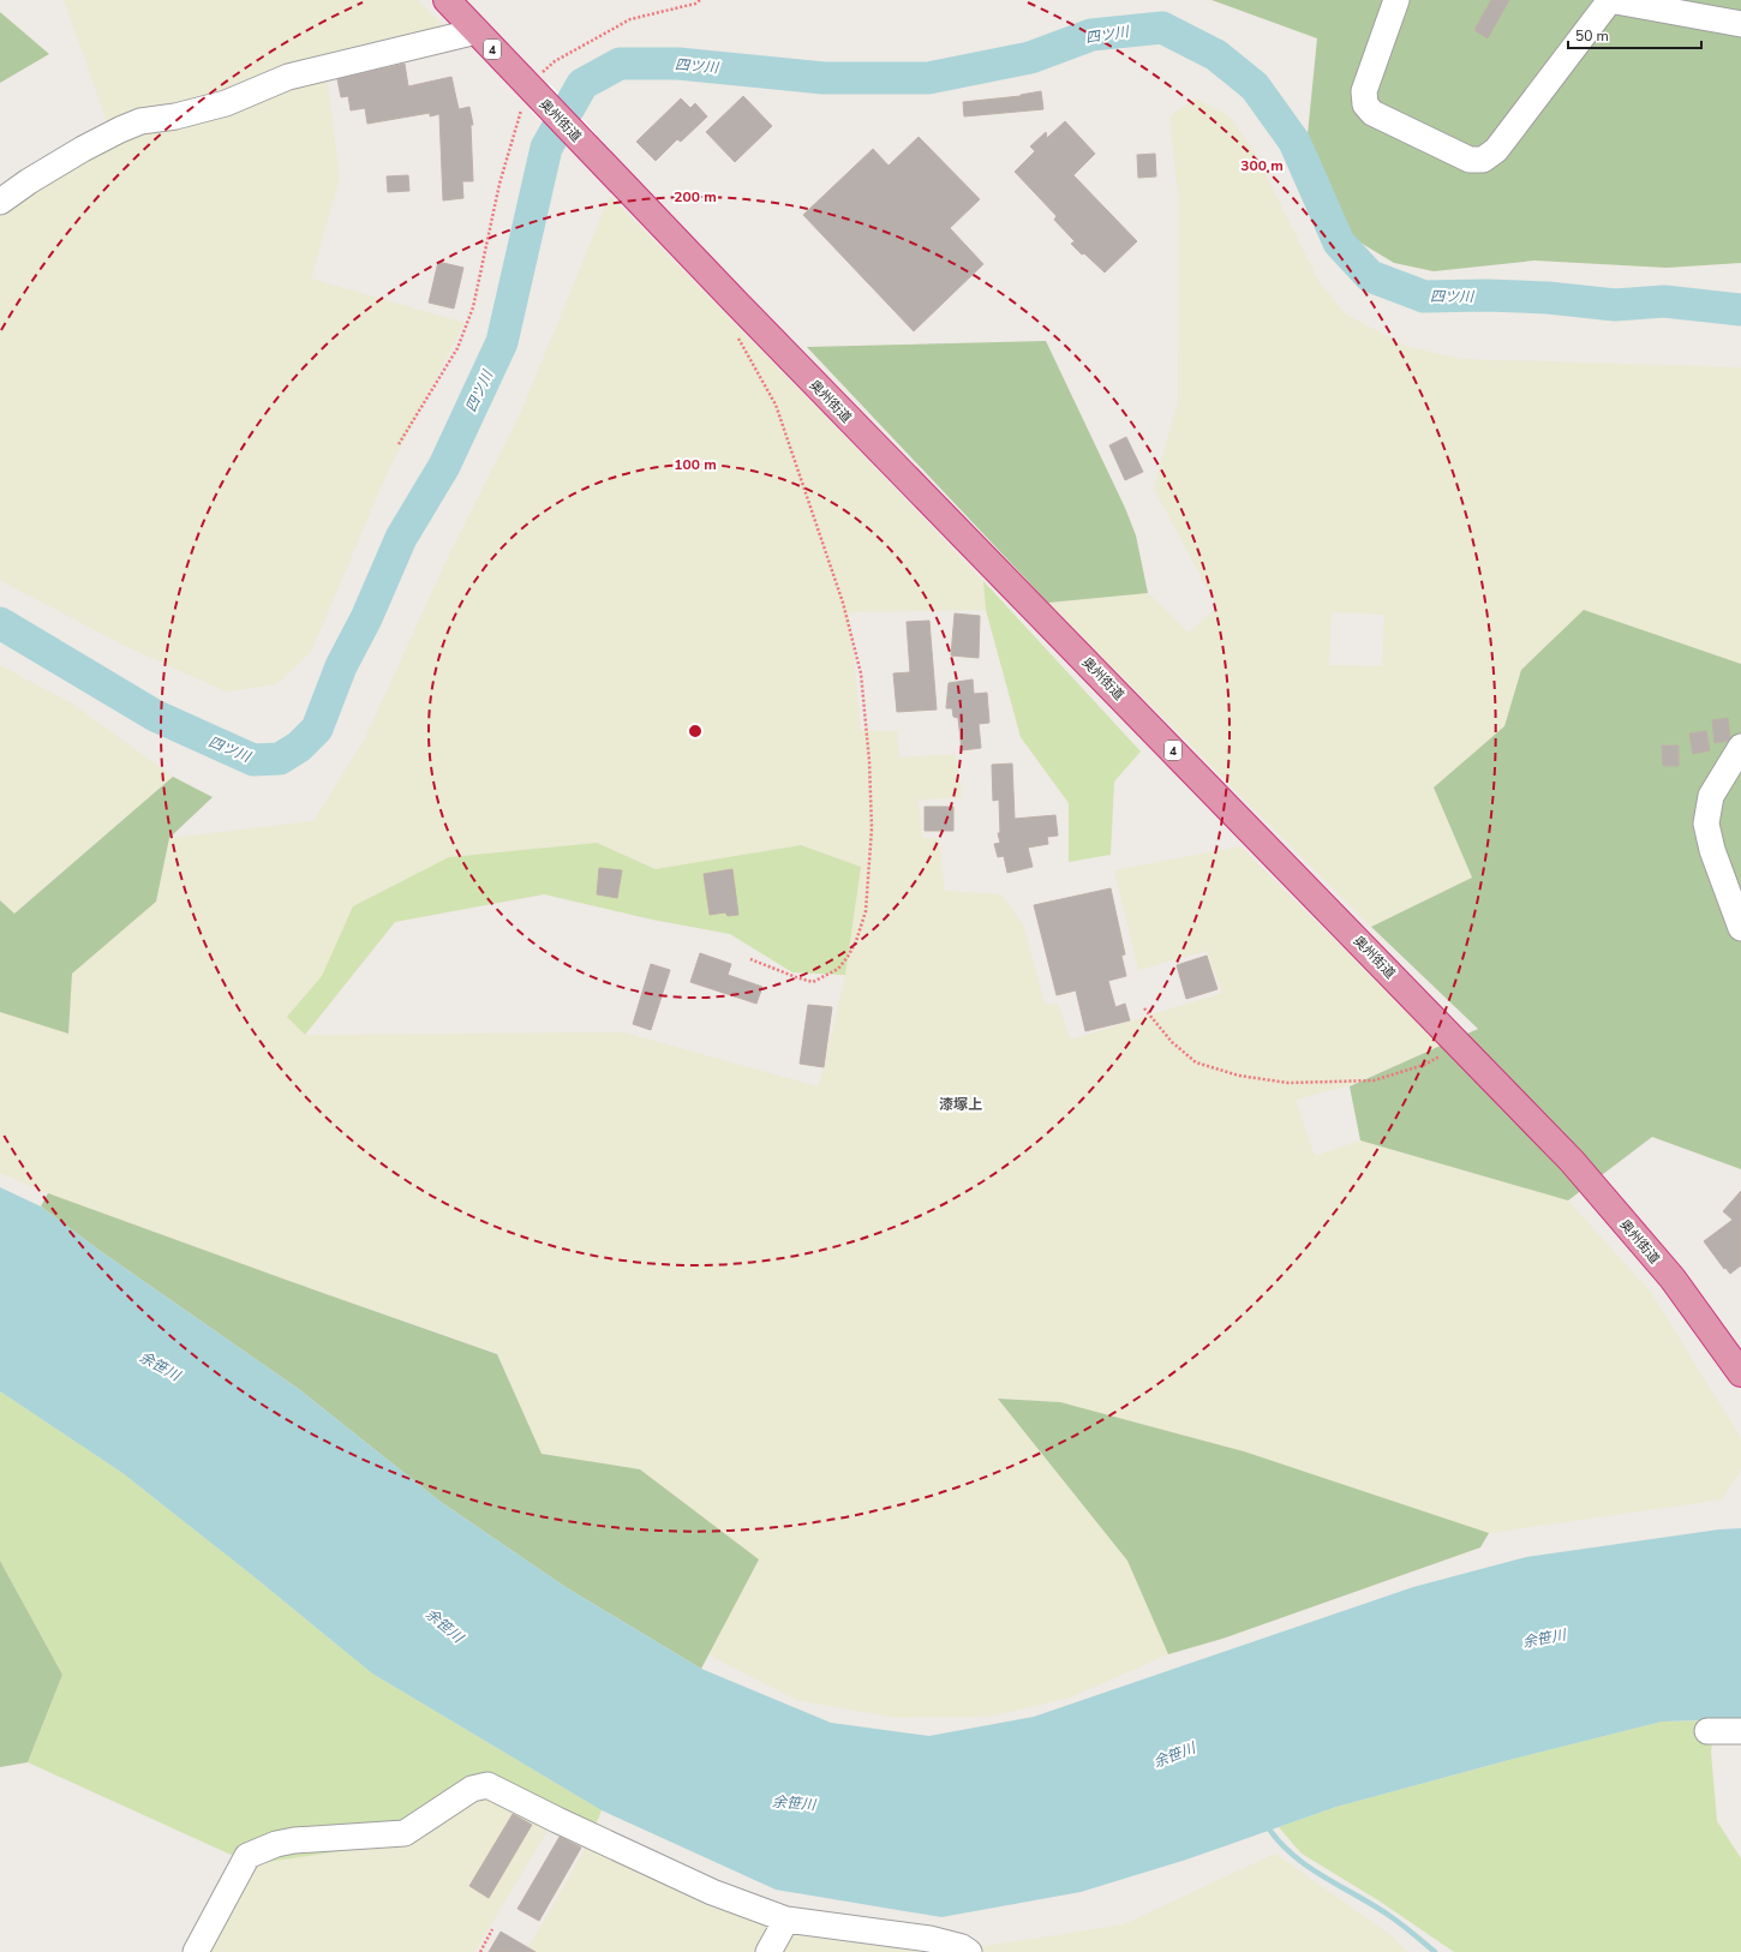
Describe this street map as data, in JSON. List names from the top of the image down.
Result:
{
  "streets": {
    "highway": ["4", "奥州街道"]
  },
  "districts": ["漆塚上"],
  "water": ["四ツ川", "余笹川"],
  "scale_bar": "50 m",
  "rings": ["300 m", "200 m", "100 m"]
}
